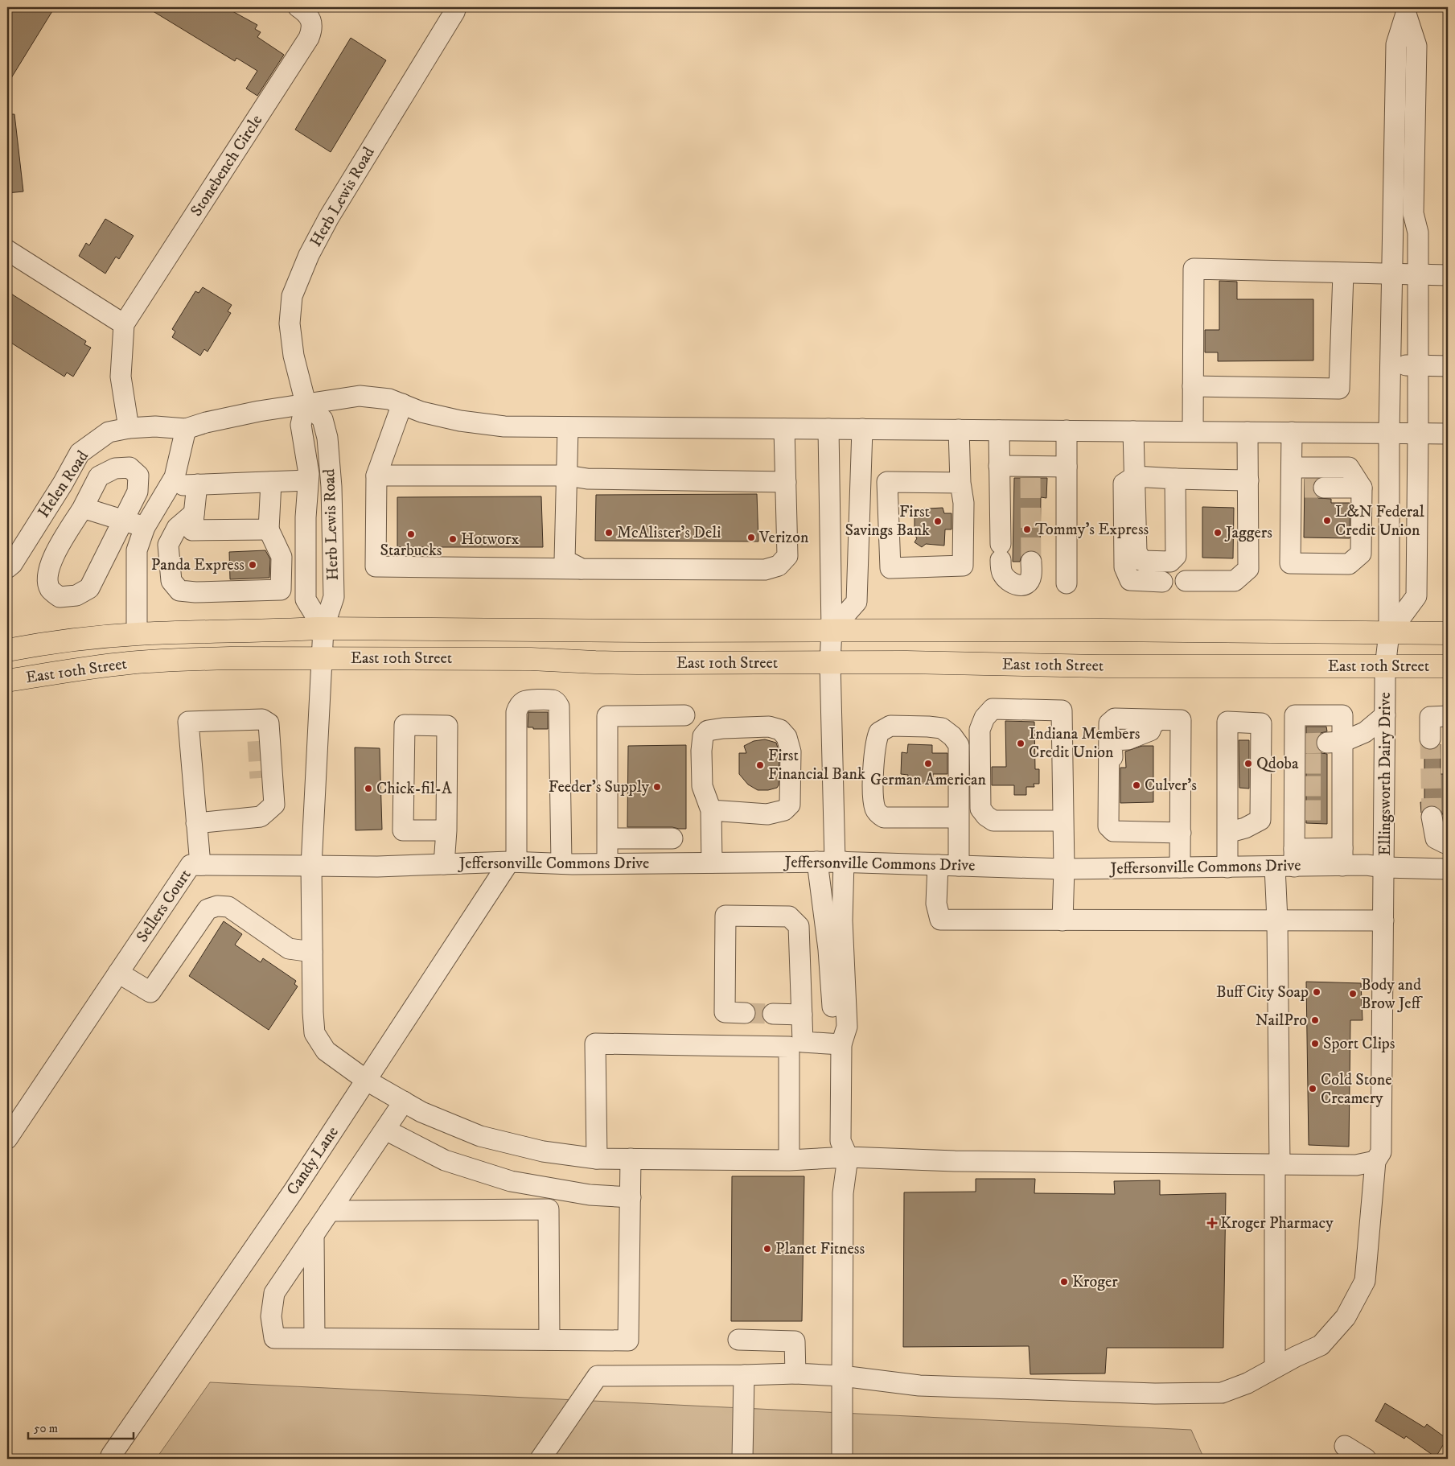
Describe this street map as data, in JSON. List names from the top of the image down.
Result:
{
  "streets": {
    "main road": ["East 10th Street"],
    "street": [
      "Stonebench Circle",
      "Herb Lewis Road",
      "Helen Road",
      "Ellingsworth Dairy Drive",
      "Jeffersonville Commons Drive",
      "Sellers Court",
      "Candy Lane"
    ]
  },
  "crossings": [
    ["Stonebench Circle", "Helen Road"],
    ["Herb Lewis Road", "Helen Road"],
    ["Herb Lewis Road", "East 10th Street"],
    ["Helen Road", "Ellingsworth Dairy Drive"],
    ["East 10th Street", "Ellingsworth Dairy Drive"],
    ["Ellingsworth Dairy Drive", "Jeffersonville Commons Drive"],
    ["Jeffersonville Commons Drive", "Sellers Court"],
    ["Jeffersonville Commons Drive", "Candy Lane"]
  ],
  "places": {
    "other": [
      "L&N Federal Credit Union",
      "First Savings Bank",
      "Tommy's Express",
      "McAlister's Deli",
      "Jaggers",
      "Starbucks",
      "Verizon",
      "Hotworx",
      "Panda Express",
      "Indiana Members Credit Union",
      "German American",
      "Qdoba",
      "First Financial Bank",
      "Culver's",
      "Feeder's Supply",
      "Chick-fil-A",
      "Buff City Soap",
      "Body and Brow Jeff",
      "NailPro",
      "Sport Clips",
      "Cold Stone Creamery",
      "Planet Fitness",
      "Kroger"
    ],
    "health": ["Kroger Pharmacy"]
  },
  "scale_bar": "50 m"
}
